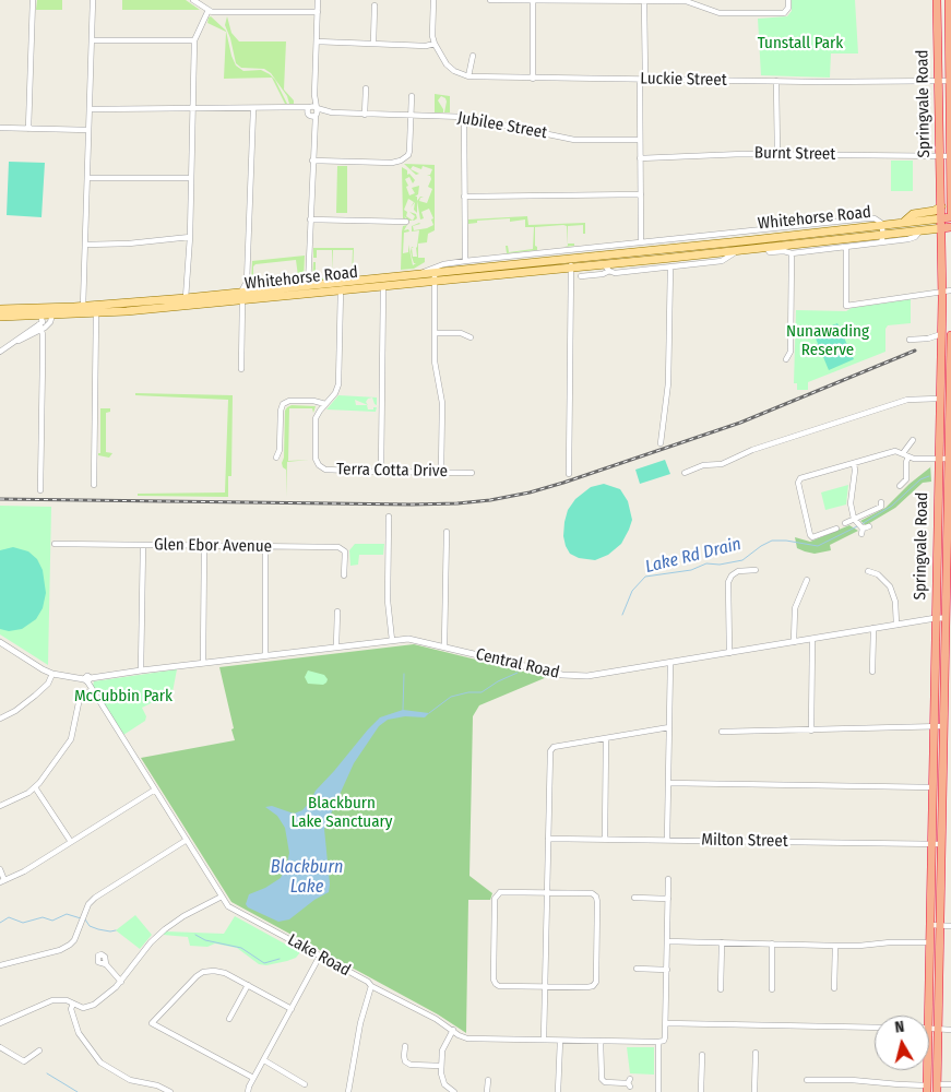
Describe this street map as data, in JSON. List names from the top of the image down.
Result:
{
  "streets": {
    "highway": ["Springvale Road", "Whitehorse Road"],
    "street": [
      "Luckie Street",
      "Jubilee Street",
      "Burnt Street",
      "Terra Cotta Drive",
      "Glen Ebor Avenue",
      "Central Road",
      "Milton Street",
      "Lake Road"
    ]
  },
  "crossings": [
    ["Luckie Street", "Springvale Road"],
    ["Springvale Road", "Burnt Street"],
    ["Springvale Road", "Whitehorse Road"],
    ["Springvale Road", "Central Road"],
    ["Springvale Road", "Milton Street"],
    ["Whitehorse Road", "Terra Cotta Drive"],
    ["Central Road", "Lake Road"]
  ],
  "water": ["Lake Rd Drain", "Blackburn Lake"],
  "parks": [
    "Tunstall Park",
    "Nunawading Reserve",
    "McCubbin Park",
    "Blackburn Lake Sanctuary"
  ],
  "north": "top"
}
